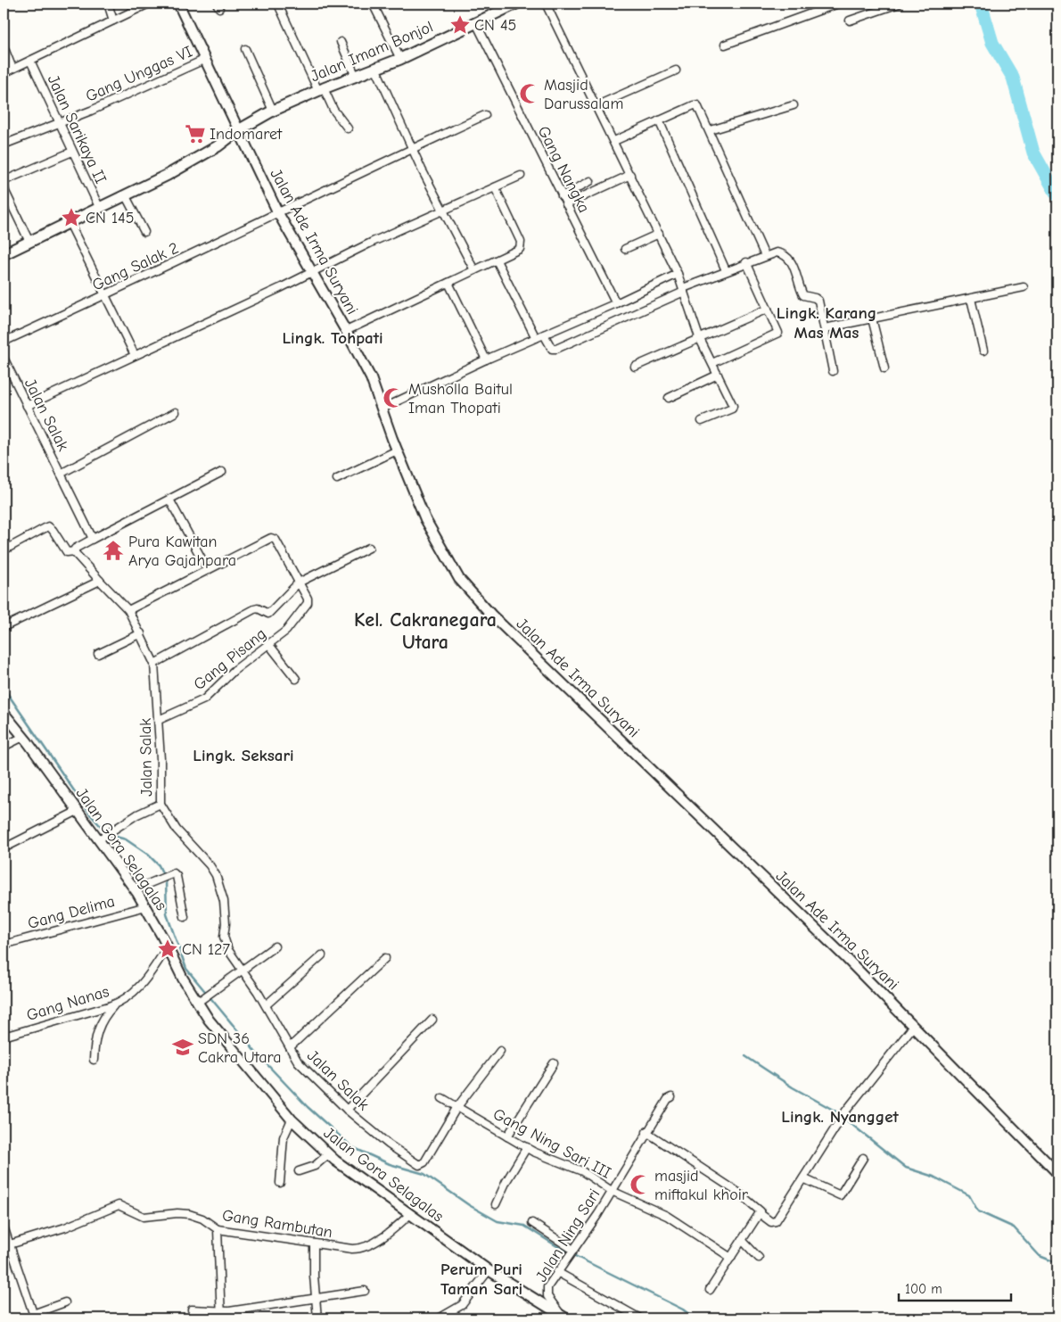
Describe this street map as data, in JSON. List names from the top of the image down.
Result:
{
  "streets": {
    "main road": ["Jalan Imam Bonjol"],
    "street": [
      "Gang Unggas VI",
      "Jalan Sarikaya II",
      "Gang Nangka",
      "Jalan Ade Irma Suryani",
      "Gang Salak 2",
      "Jalan Salak",
      "Gang Pisang",
      "Jalan Gora Selagalas",
      "Gang Delima",
      "Gang Nanas",
      "Gang Ning Sari III",
      "Gang Rambutan",
      "Jalan Ning Sari"
    ]
  },
  "crossings": [
    ["Jalan Imam Bonjol", "Jalan Sarikaya II"],
    ["Jalan Imam Bonjol", "Gang Nangka"],
    ["Jalan Imam Bonjol", "Jalan Ade Irma Suryani"],
    ["Gang Unggas VI", "Jalan Sarikaya II"],
    ["Gang Unggas VI", "Jalan Ade Irma Suryani"],
    ["Jalan Ade Irma Suryani", "Gang Salak 2"],
    ["Jalan Salak", "Gang Pisang"],
    ["Jalan Salak", "Gang Ning Sari III"],
    ["Jalan Gora Selagalas", "Gang Delima"],
    ["Jalan Gora Selagalas", "Gang Nanas"],
    ["Jalan Gora Selagalas", "Gang Rambutan"],
    ["Jalan Gora Selagalas", "Jalan Ning Sari"],
    ["Gang Ning Sari III", "Jalan Ning Sari"]
  ],
  "districts": [
    "Lingk. Karang Mas Mas",
    "Lingk. Tohpati",
    "Kel. Cakranegara Utara",
    "Lingk. Seksari",
    "Lingk. Nyangget",
    "Perum Puri Taman Sari"
  ],
  "places": {
    "place": ["CN 45", "CN 145", "CN 127"],
    "mosque": ["Masjid Darussalam", "Musholla Baitul Iman Thopati", "masjid miftakul khoir"],
    "supermarket": ["Indomaret"],
    "temple": ["Pura Kawitan Arya Gajahpara"],
    "school or university": ["SDN 36 Cakra Utara"]
  },
  "scale_bar": "100 m"
}
